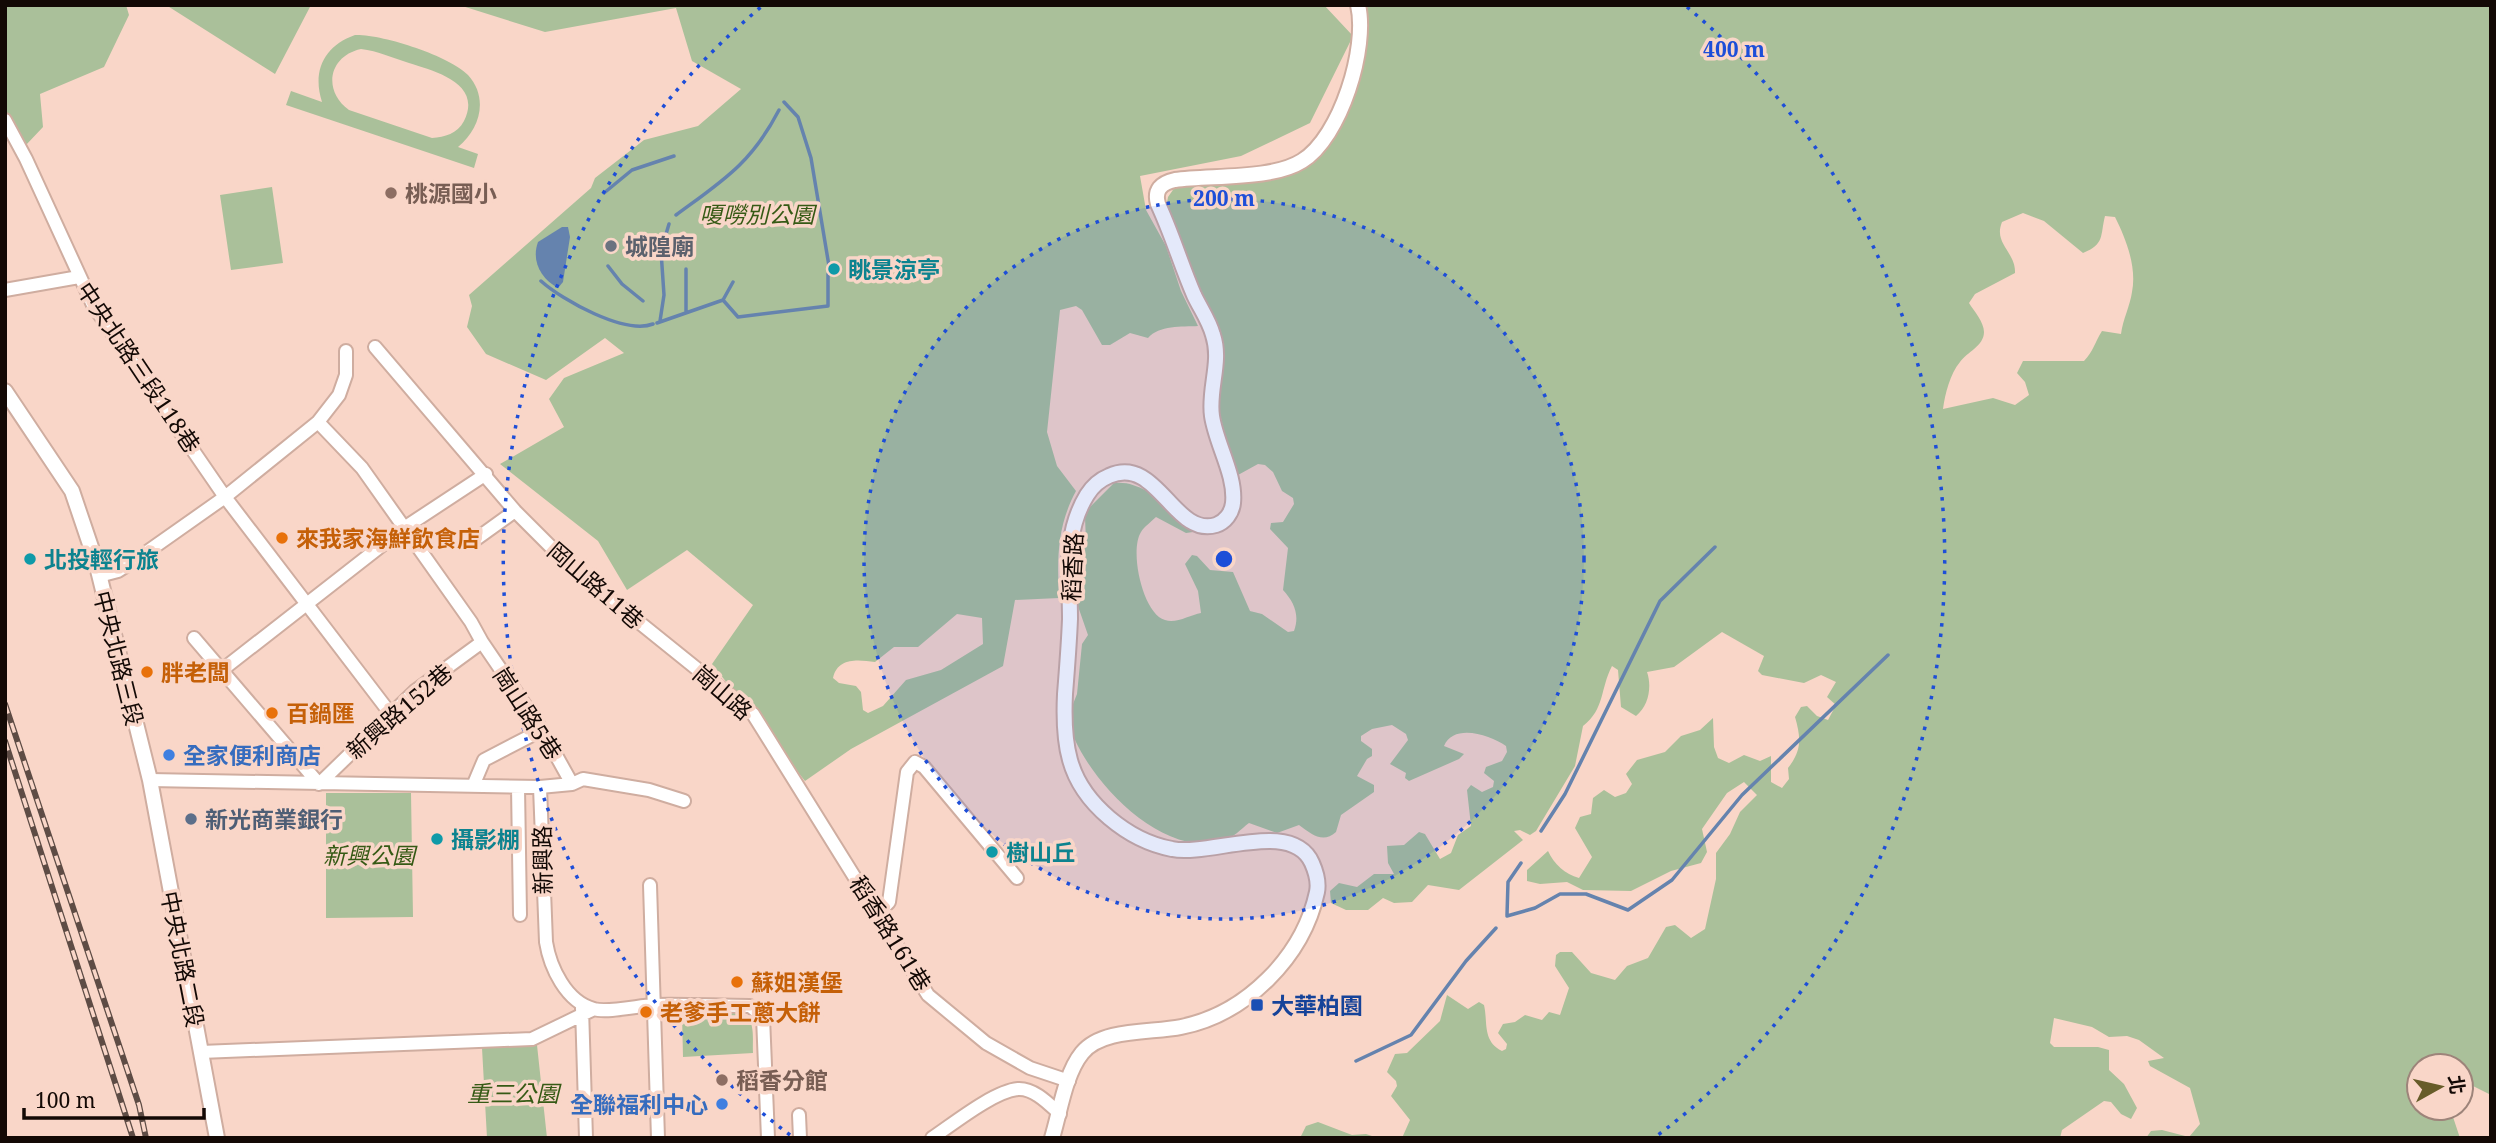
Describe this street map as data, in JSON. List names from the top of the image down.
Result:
{
  "streets": {
    "street": [
      "中央北路三段118巷",
      "稻香路",
      "岡山路11巷",
      "中央北路三段",
      "崗山路",
      "新興路152巷",
      "崗山路5巷",
      "新興路",
      "稻香路161巷",
      "中央北路二段"
    ]
  },
  "crossings": [
    ["中央北路三段118巷", "新興路152巷"],
    ["稻香路", "稻香路161巷"],
    ["岡山路11巷", "崗山路"],
    ["中央北路三段", "中央北路二段"],
    ["崗山路", "稻香路161巷"],
    ["新興路152巷", "崗山路5巷"]
  ],
  "parks": ["嗄嘮別公園", "新興公園", "重三公園"],
  "places": {
    "other": [
      "桃源國小",
      "城隍廟",
      "眺景涼亭",
      "來我家海鮮飲食店",
      "北投輕行旅",
      "胖老闆",
      "百鍋匯",
      "全家便利商店",
      "新光商業銀行",
      "攝影棚",
      "樹山丘",
      "蘇姐漢堡",
      "老爹手工蔥大餅",
      "稻香分館",
      "全聯福利中心"
    ],
    "transit": ["大華柏園"]
  },
  "scale_bar": "100 m",
  "north": "right",
  "rings": ["400 m", "200 m"]
}
